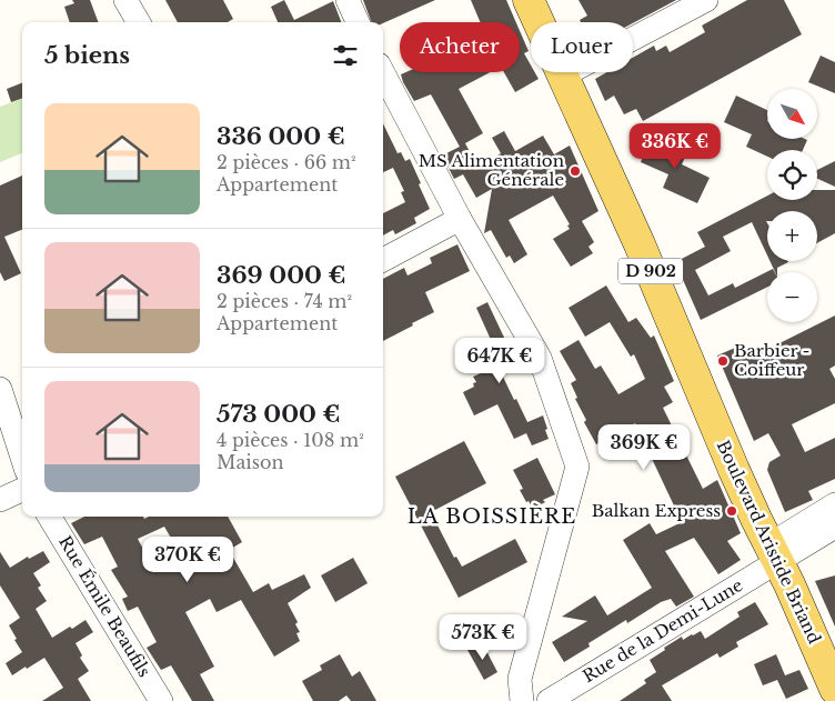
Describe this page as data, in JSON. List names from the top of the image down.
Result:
{
  "streets": {
    "main road": ["D 902", "Boulevard Aristide Briand"],
    "street": ["Rue Émile Beaufils", "Rue de la Demi-Lune"]
  },
  "crossings": [
    ["Boulevard Aristide Briand", "Rue de la Demi-Lune"]
  ],
  "districts": ["LA BOISSIÈRE"],
  "places": ["MS Alimentation Générale", "Barbier - Coiffeur", "Balkan Express"],
  "north": "bottom right",
  "page": {
    "chip": ["Acheter", "Louer"],
    "heading": "5 biens",
    "map_buttons": ["+", "−"],
    "list": [
      {
        "name": "336 000 €",
        "note": "2 pièces · 66 m² · Appartement"
      },
      {
        "name": "369 000 €",
        "note": "2 pièces · 74 m² · Appartement"
      },
      {
        "name": "573 000 €",
        "note": "4 pièces · 108 m² · Maison"
      }
    ],
    "price": [
      "336K €",
      "647K €",
      "369K €",
      "370K €",
      "573K €"
    ]
  }
}
